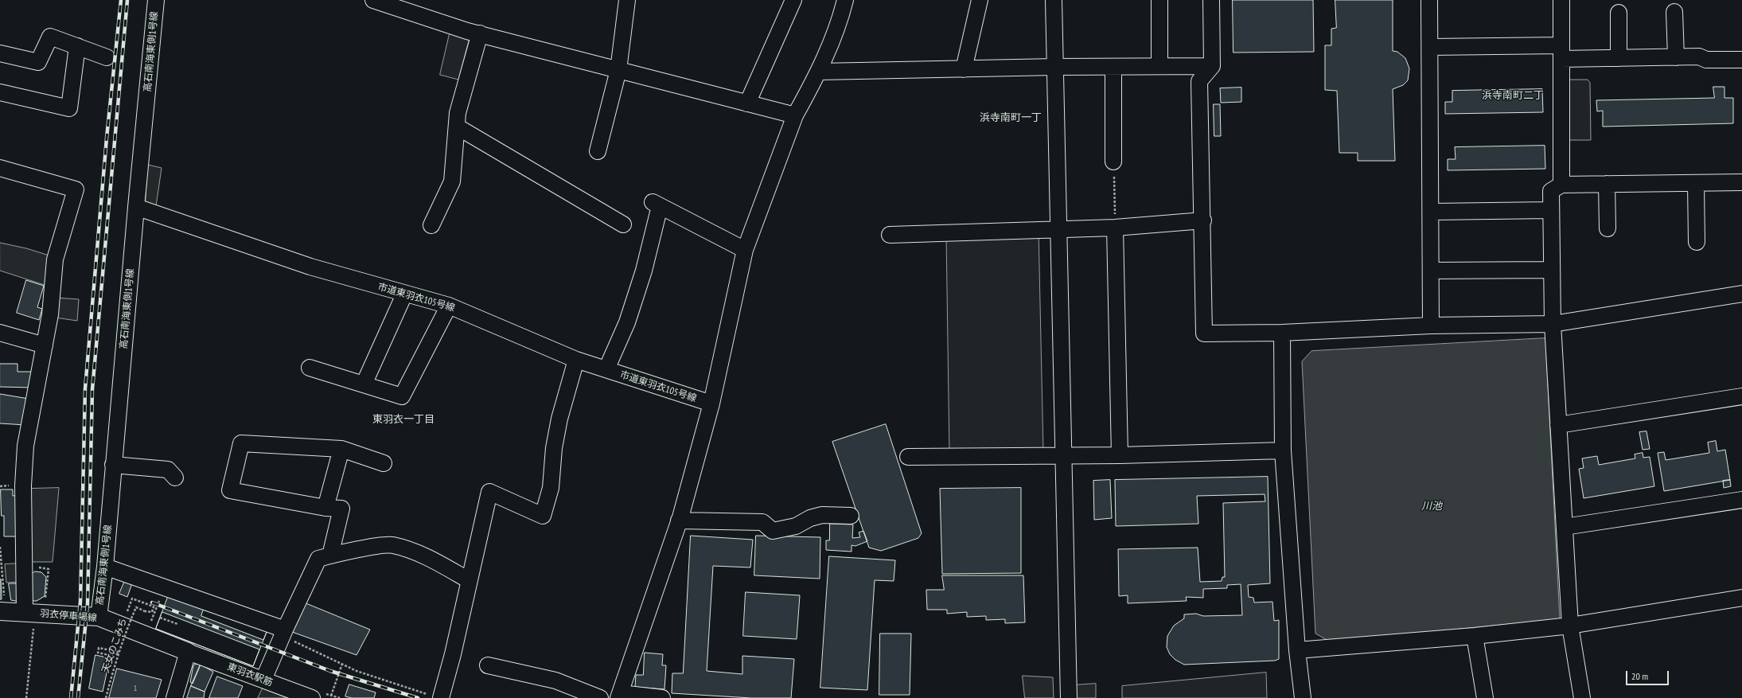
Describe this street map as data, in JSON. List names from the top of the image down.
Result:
{
  "streets": {
    "main road": ["羽衣停車場線"],
    "street": ["高石南海東側1号線", "市道東羽衣105号線", "東羽衣駅筋"],
    "path": ["天女のこみち"]
  },
  "crossings": [
    ["高石南海東側1号線", "市道東羽衣105号線"],
    ["高石南海東側1号線", "羽衣停車場線"],
    ["羽衣停車場線", "東羽衣駅筋"]
  ],
  "districts": ["浜寺南町二丁", "浜寺南町一丁", "東羽衣一丁目"],
  "water": ["川池"],
  "house_numbers": ["1"],
  "scale_bar": "20 m"
}
